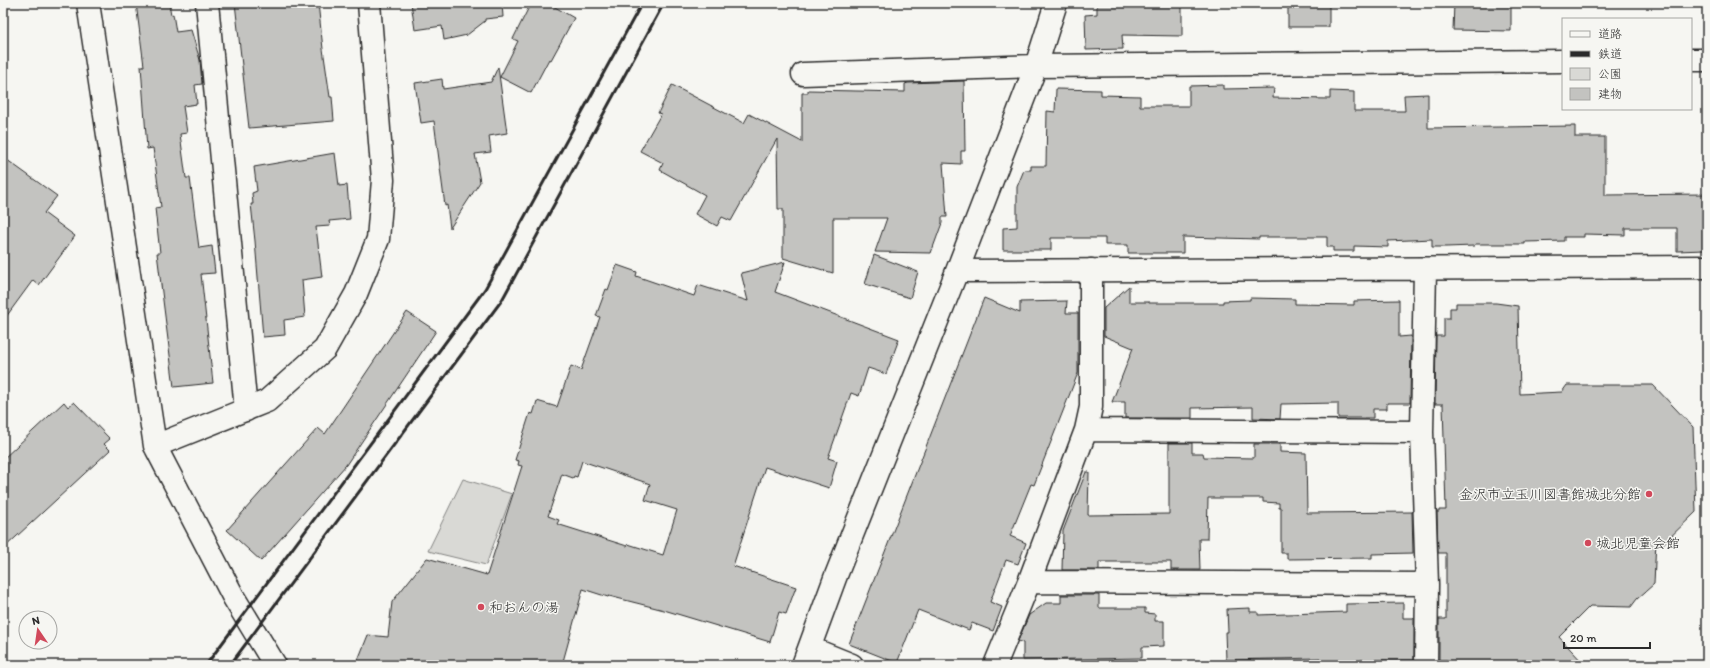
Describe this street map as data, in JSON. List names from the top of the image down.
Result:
{
  "places": ["金沢市立玉川図書館城北分館", "城北児童会館", "和おんの湯"],
  "legend": [
    "道路",
    "鉄道",
    "公園",
    "建物"
  ],
  "scale_bar": "20 m",
  "north": "top"
}
